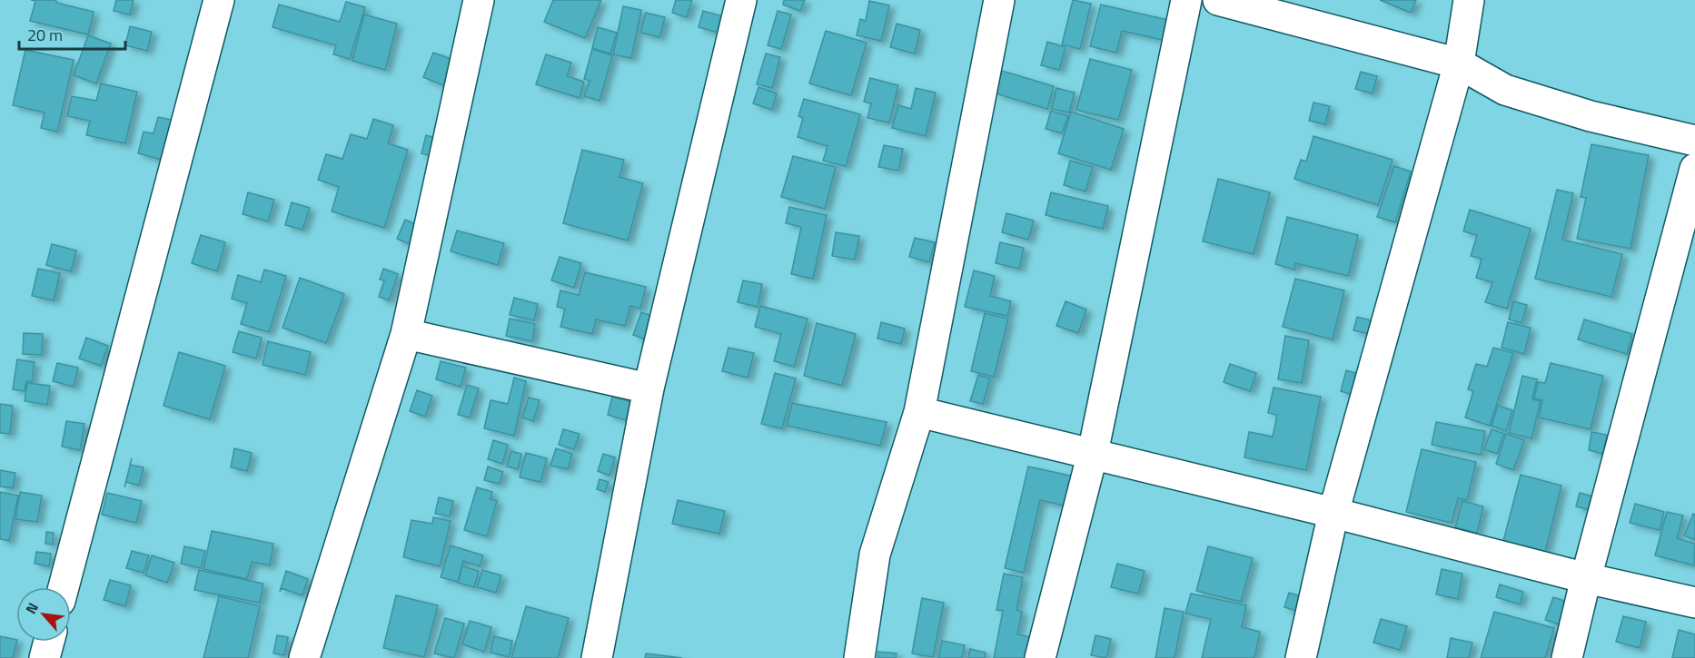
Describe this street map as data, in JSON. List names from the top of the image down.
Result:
{
  "scale_bar": "20 m",
  "north": "top left"
}
